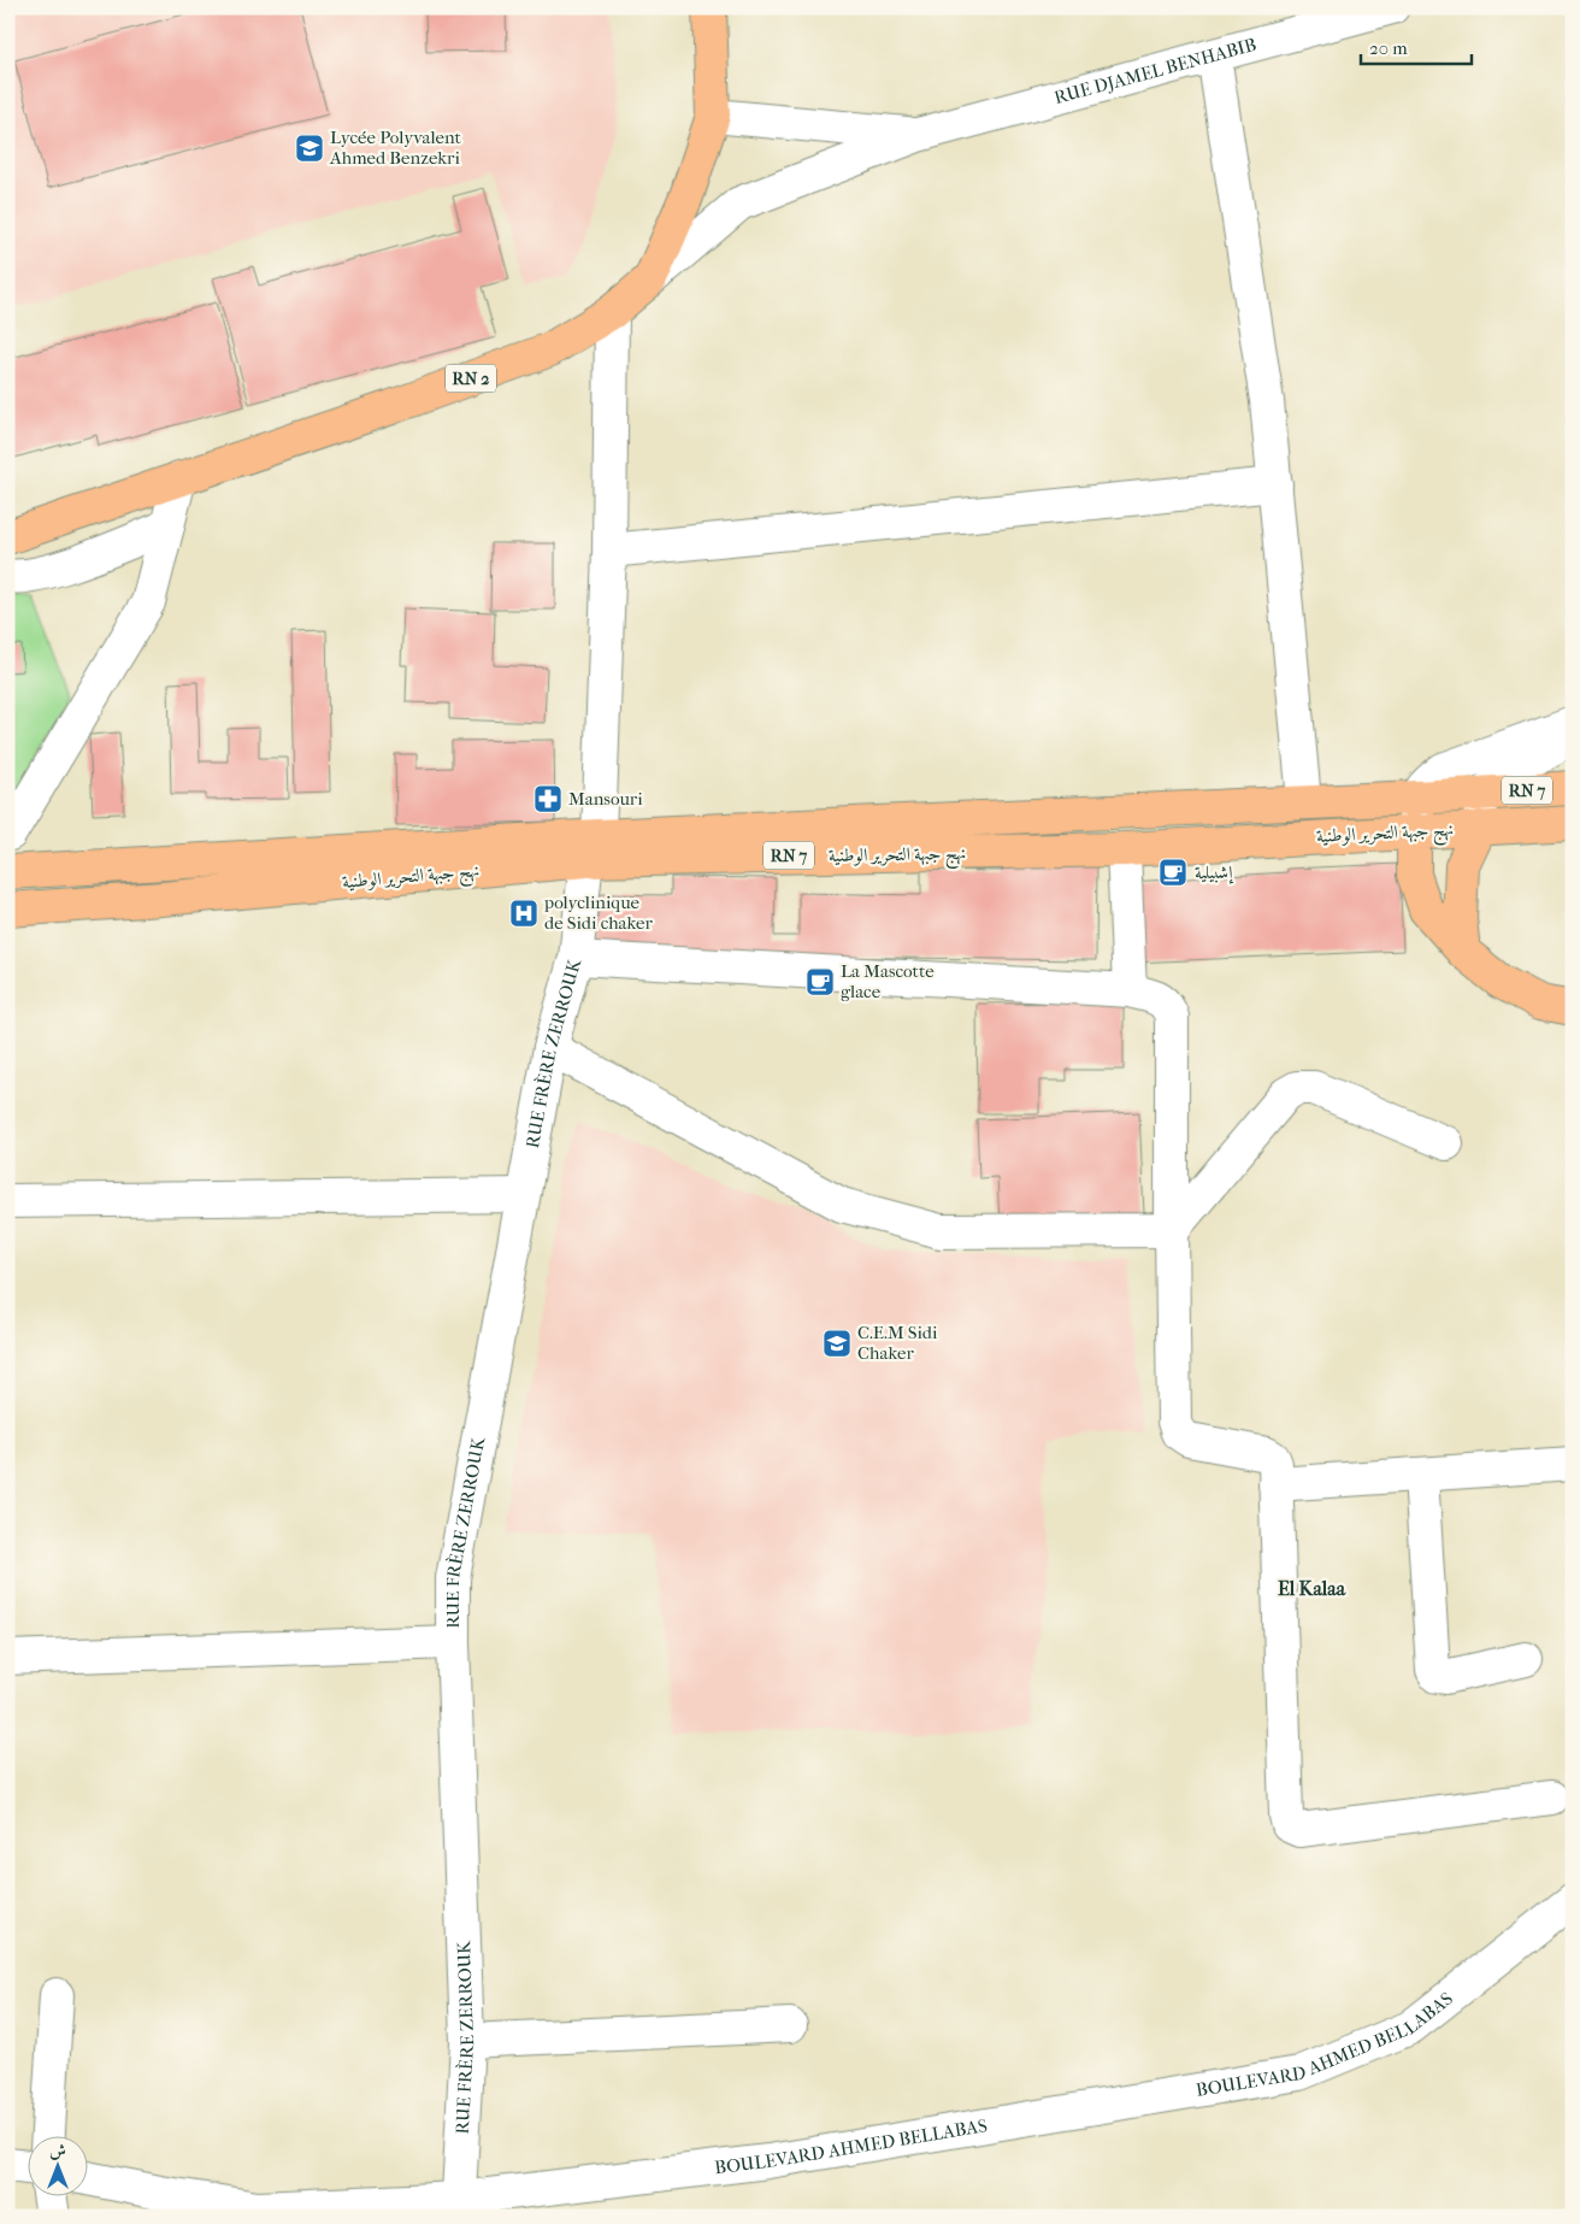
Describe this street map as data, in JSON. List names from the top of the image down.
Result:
{
  "streets": {
    "main road": ["RN 2", "RN 7", "نهج جبهة التحرير الوطنية"],
    "street": ["RUE DJAMEL BENHABIB", "RUE FRÈRE ZERROUK", "BOULEVARD AHMED BELLABAS"]
  },
  "crossings": [
    ["RN 2", "RUE FRÈRE ZERROUK"],
    ["RN 7", "نهج جبهة التحرير الوطنية"],
    ["نهج جبهة التحرير الوطنية", "RUE FRÈRE ZERROUK"],
    ["RUE FRÈRE ZERROUK", "BOULEVARD AHMED BELLABAS"]
  ],
  "districts": ["El Kalaa"],
  "places": {
    "school or university": ["Lycée Polyvalent Ahmed Benzekri", "C.E.M Sidi Chaker"],
    "pharmacy": ["Mansouri"],
    "cafe": ["إشبيلية", "La Mascotte glace"],
    "hospital": ["polyclinique de Sidi chaker"]
  },
  "scale_bar": "20 m",
  "north": "top"
}
